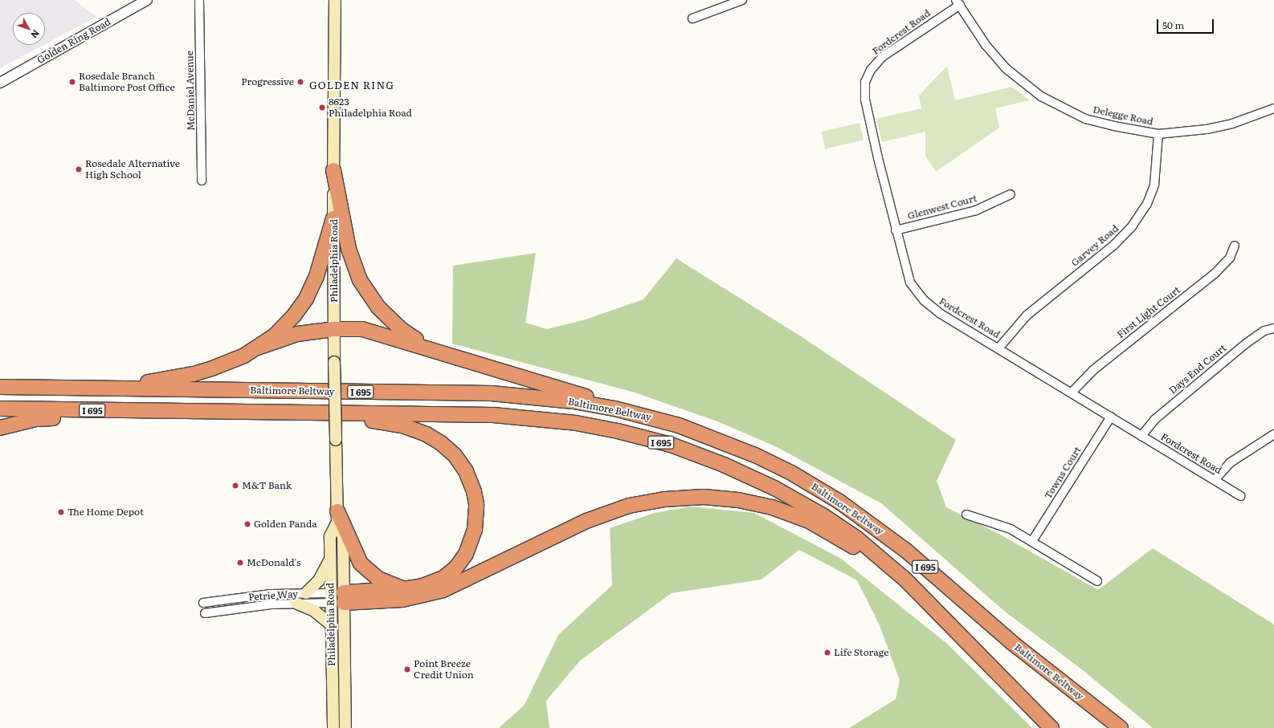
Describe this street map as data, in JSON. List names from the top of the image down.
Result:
{
  "streets": {
    "highway": ["Baltimore Beltway", "I 695"],
    "main road": ["Philadelphia Road"],
    "street": [
      "Fordcrest Road",
      "Golden Ring Road",
      "McDaniel Avenue",
      "Delegge Road",
      "Glenwest Court",
      "Garvey Road",
      "First Light Court",
      "Days End Court",
      "Towns Court",
      "Petrie Way"
    ]
  },
  "crossings": [
    ["Fordcrest Road", "Delegge Road"],
    ["Fordcrest Road", "Glenwest Court"],
    ["Fordcrest Road", "Garvey Road"],
    ["Fordcrest Road", "First Light Court"],
    ["Fordcrest Road", "Days End Court"],
    ["Fordcrest Road", "Towns Court"],
    ["Delegge Road", "Garvey Road"],
    ["Philadelphia Road", "Petrie Way"]
  ],
  "districts": ["GOLDEN RING"],
  "places": [
    "Rosedale Branch Baltimore Post Office",
    "Progressive",
    "8623 Philadelphia Road",
    "Rosedale Alternative High School",
    "M&T Bank",
    "The Home Depot",
    "Golden Panda",
    "McDonald's",
    "Life Storage",
    "Point Breeze Credit Union"
  ],
  "scale_bar": "50 m",
  "north": "bottom right"
}
